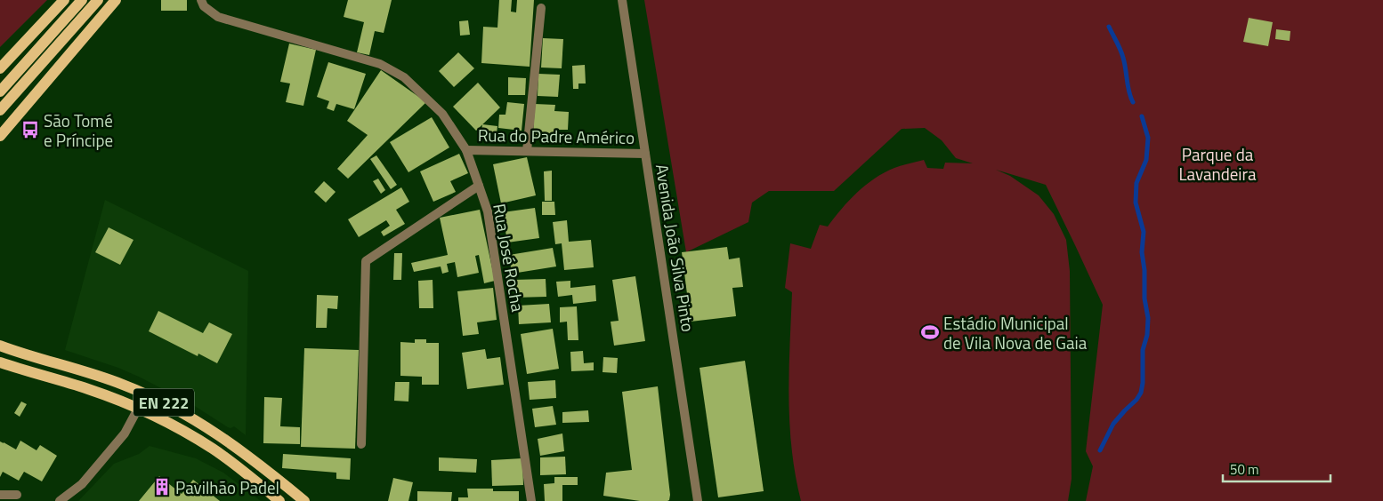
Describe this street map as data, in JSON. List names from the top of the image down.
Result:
{
  "streets": {
    "main road": ["EN 222"],
    "street": ["Rua do Padre Américo", "Avenida João Silva Pinto", "Rua José Rocha"]
  },
  "crossings": [
    ["Rua do Padre Américo", "Avenida João Silva Pinto"],
    ["Rua do Padre Américo", "Rua José Rocha"]
  ],
  "parks": ["Parque da Lavandeira"],
  "places": {
    "bus stop": ["São Tomé e Príncipe"],
    "sports": ["Estádio Municipal de Vila Nova de Gaia"],
    "building": ["Pavilhão Padel"]
  },
  "scale_bar": "50 m"
}
